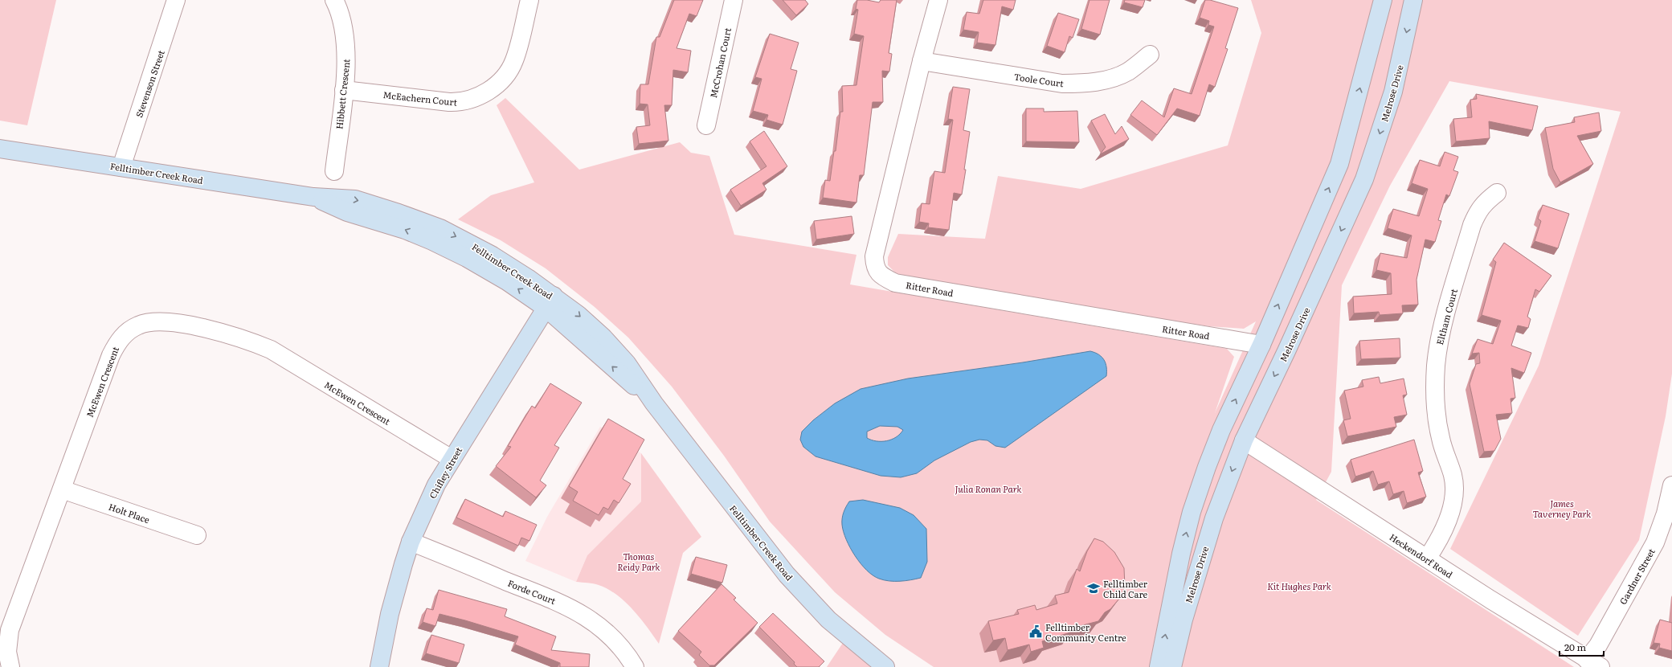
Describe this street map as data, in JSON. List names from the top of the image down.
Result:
{
  "streets": {
    "main road": ["Melrose Drive", "Felltimber Creek Road", "Chifley Street"],
    "street": [
      "McCrohan Court",
      "Toole Court",
      "Stevenson Street",
      "Hibbett Crescent",
      "McEachern Court",
      "Ritter Road",
      "Eltham Court",
      "McEwen Crescent",
      "Holt Place",
      "Heckendorf Road",
      "Gardner Street",
      "Forde Court"
    ]
  },
  "crossings": [
    ["Toole Court", "Ritter Road"],
    ["Stevenson Street", "Felltimber Creek Road"],
    ["Melrose Drive", "Ritter Road"],
    ["Melrose Drive", "Heckendorf Road"],
    ["Hibbett Crescent", "McEachern Court"],
    ["Felltimber Creek Road", "Chifley Street"],
    ["Eltham Court", "Heckendorf Road"],
    ["McEwen Crescent", "Chifley Street"],
    ["McEwen Crescent", "Holt Place"],
    ["Chifley Street", "Forde Court"],
    ["Heckendorf Road", "Gardner Street"]
  ],
  "parks": [
    "Julia Ronan Park",
    "James Taverney Park",
    "Thomas Reidy Park",
    "Kit Hughes Park"
  ],
  "places": {
    "school or university": ["Felltimber Child Care"],
    "public building": ["Felltimber Community Centre"]
  },
  "scale_bar": "20 m"
}
